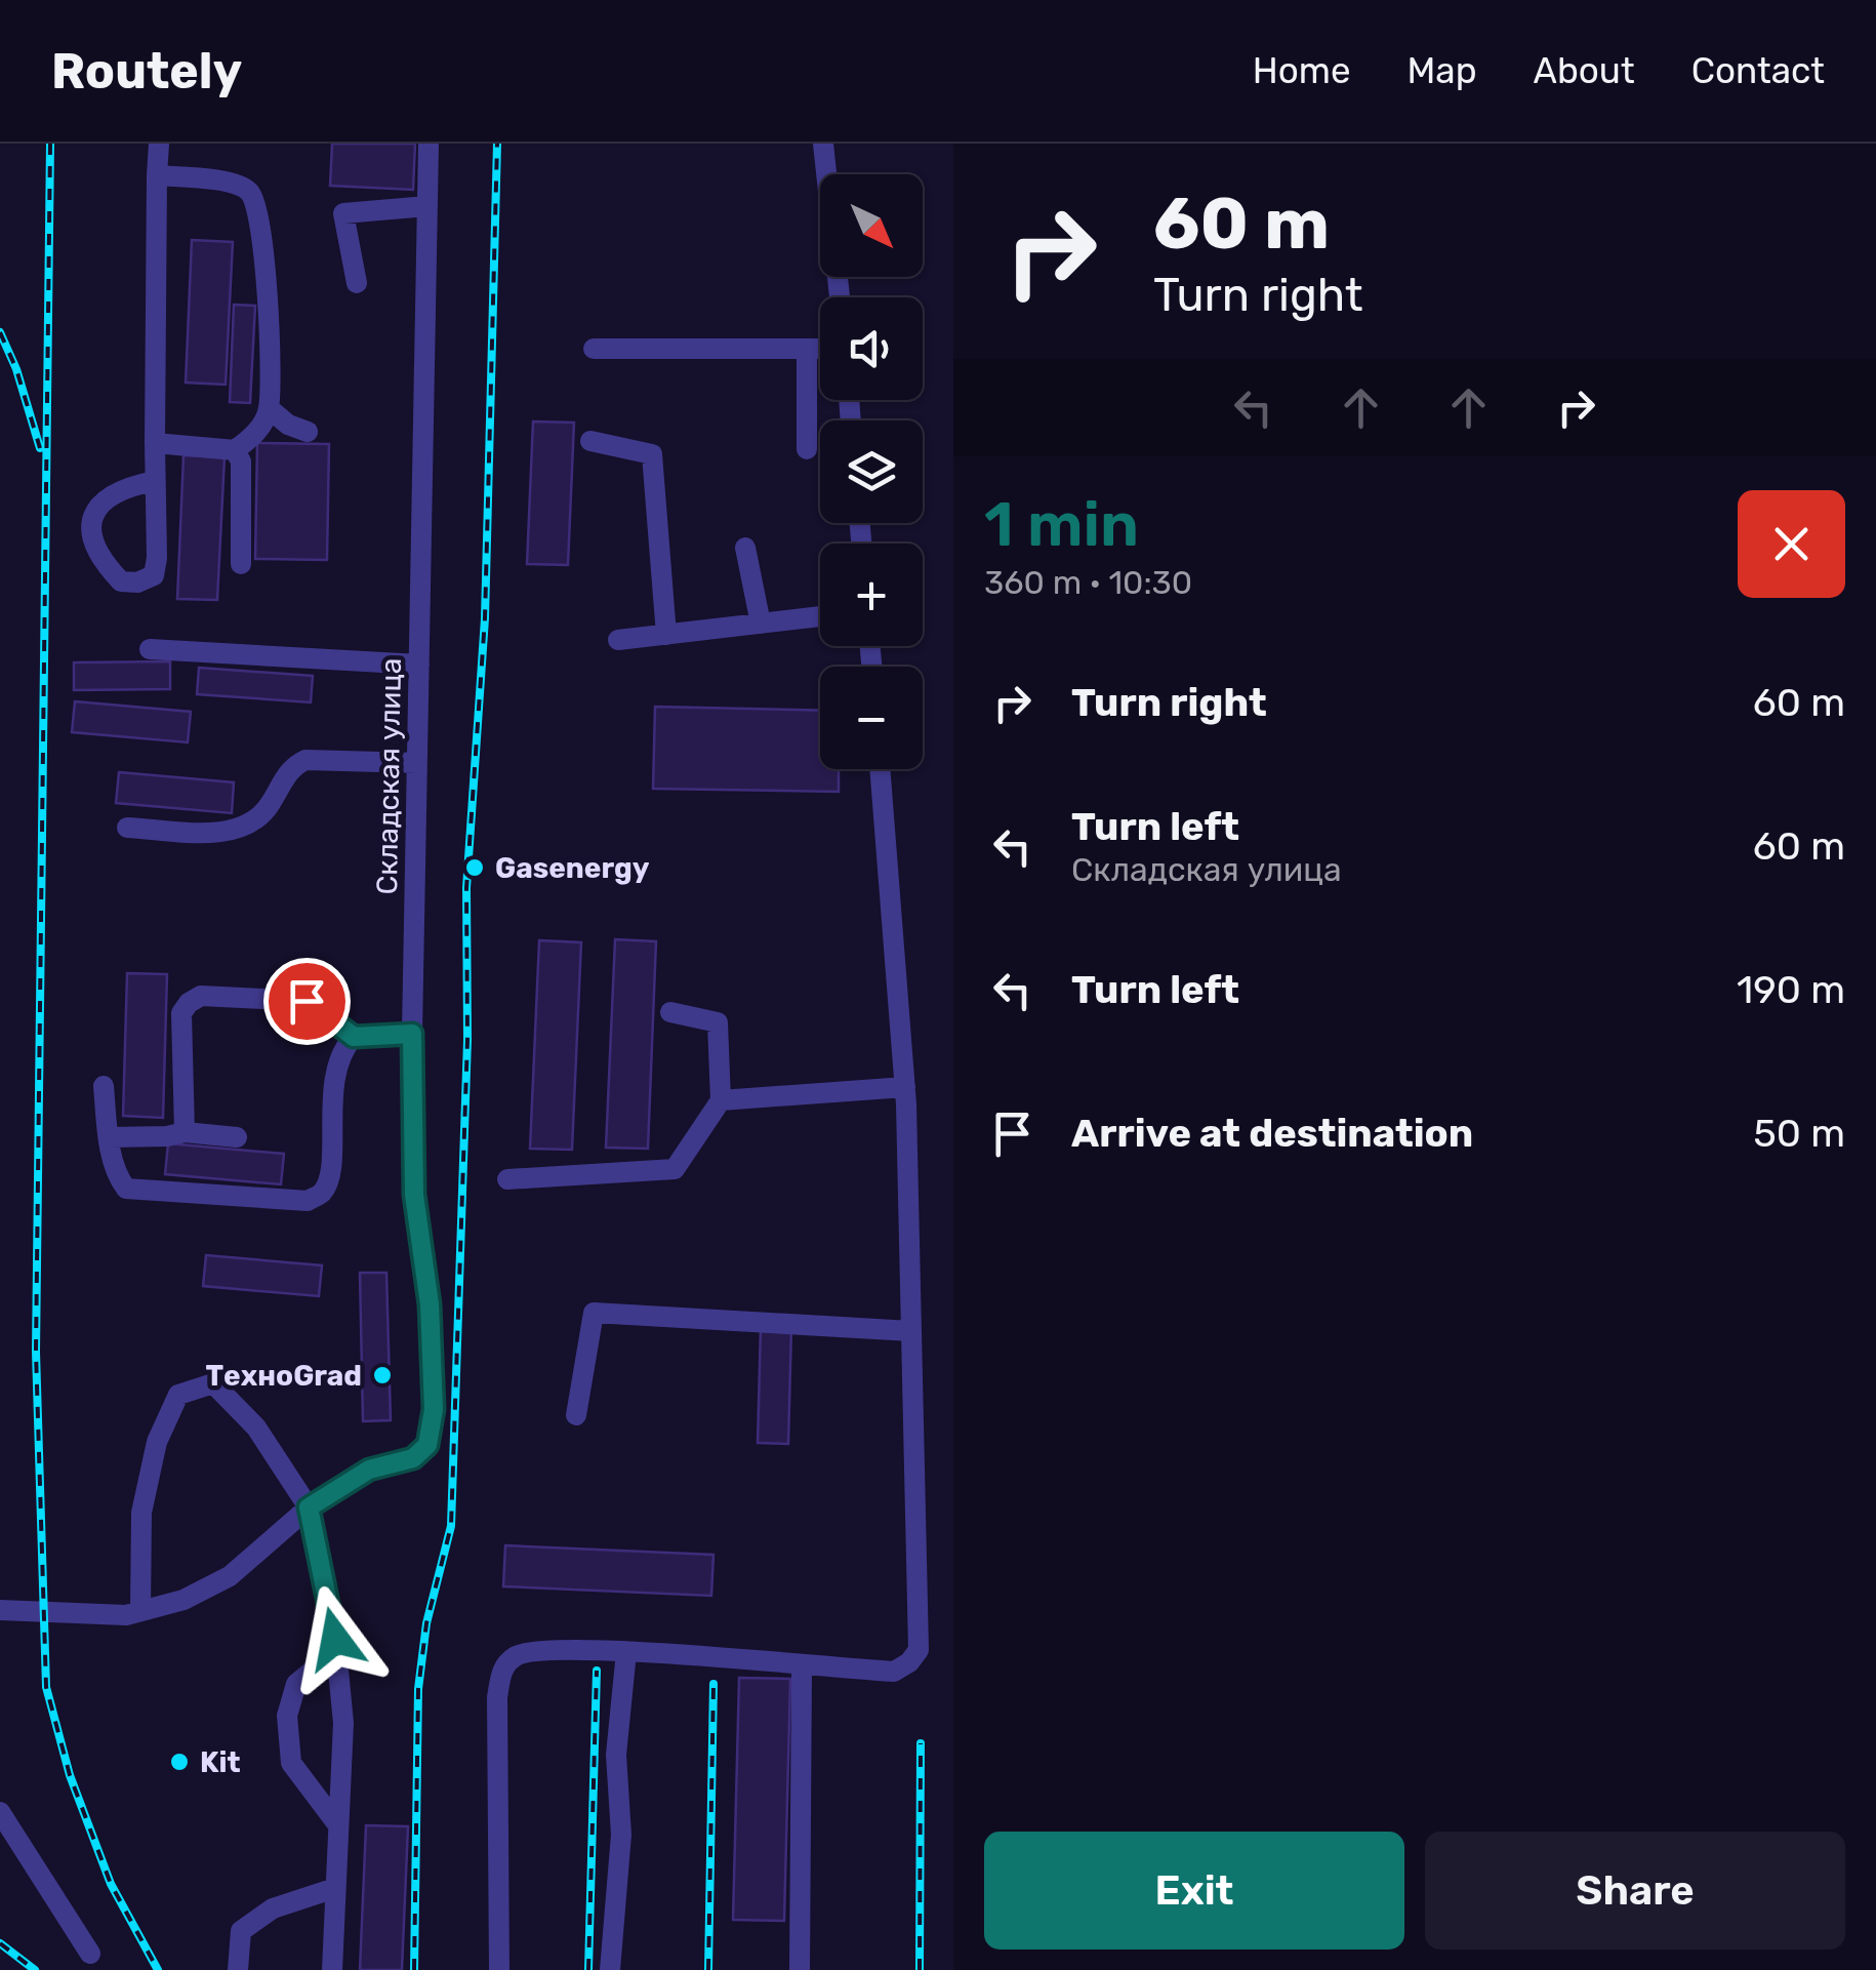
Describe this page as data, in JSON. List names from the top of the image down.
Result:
{
  "streets": {
    "street": ["Складская улица"]
  },
  "places": ["Gasenergy", "ТехноGrad", "Kit"],
  "north": "bottom right",
  "page": {
    "header": "Routely",
    "nav": [
      "Home",
      "Map",
      "About",
      "Contact"
    ],
    "turn": ["60 m", "Turn right"],
    "map_buttons": ["+", "−"],
    "heading": ["1 min", "360 m · 10:30"],
    "list": [
      {
        "name": "Turn right",
        "value": "60 m"
      },
      {
        "name": "Turn left",
        "note": "Складская улица",
        "value": "60 m"
      },
      {
        "name": "Turn left",
        "value": "190 m"
      },
      {
        "name": "Arrive at destination",
        "value": "50 m"
      }
    ],
    "buttons": ["Exit", "Share"]
  }
}
